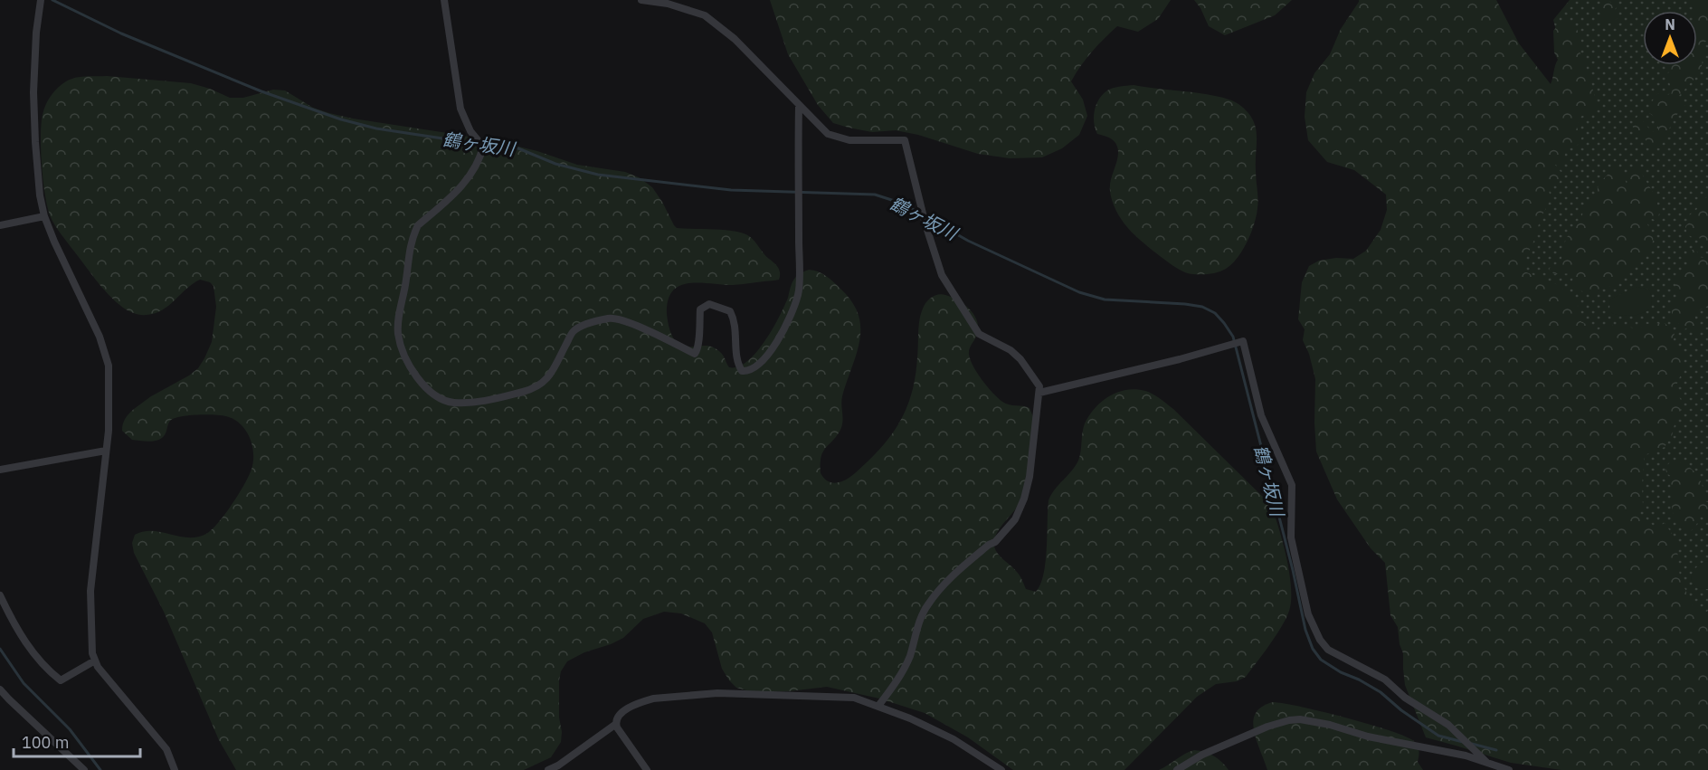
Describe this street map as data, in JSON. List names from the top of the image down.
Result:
{
  "water": ["鶴ヶ坂川"],
  "scale_bar": "100 m",
  "north": "top"
}
